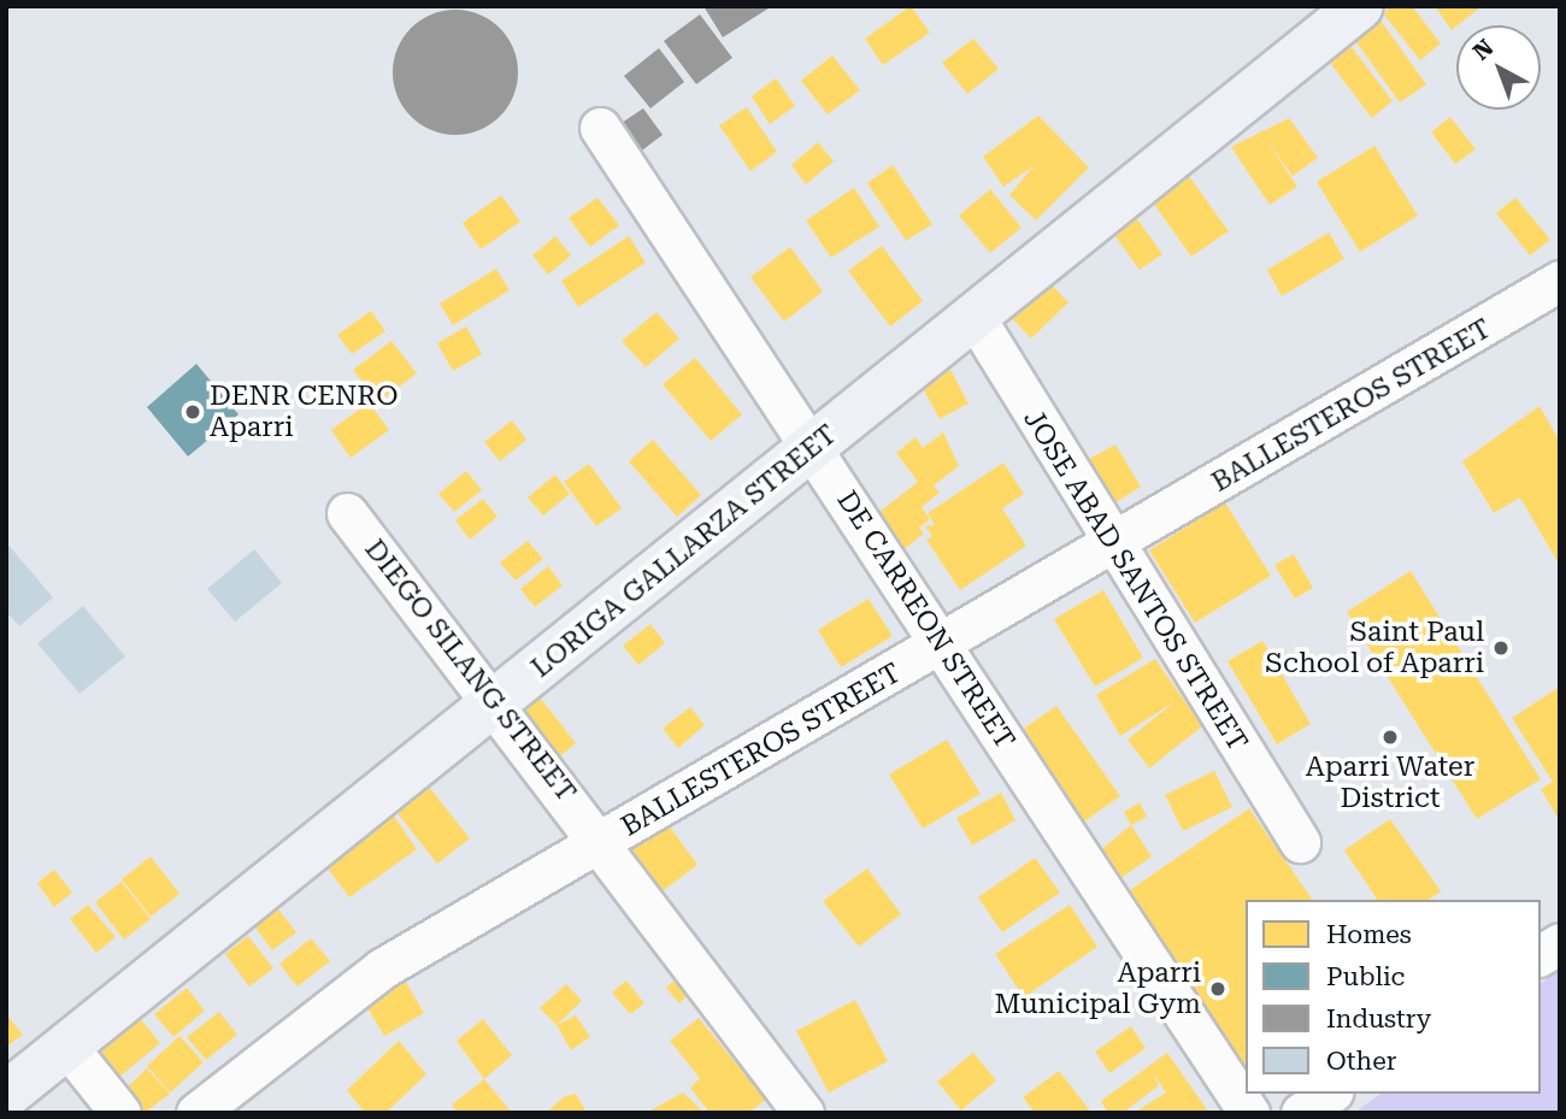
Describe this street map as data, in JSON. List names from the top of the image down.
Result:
{
  "streets": {
    "main road": ["LORIGA GALLARZA STREET"],
    "street": [
      "BALLESTEROS STREET",
      "JOSE ABAD SANTOS STREET",
      "DE CARREON STREET",
      "DIEGO SILANG STREET"
    ]
  },
  "crossings": [
    ["BALLESTEROS STREET", "JOSE ABAD SANTOS STREET"],
    ["BALLESTEROS STREET", "DE CARREON STREET"],
    ["BALLESTEROS STREET", "DIEGO SILANG STREET"],
    ["LORIGA GALLARZA STREET", "JOSE ABAD SANTOS STREET"],
    ["LORIGA GALLARZA STREET", "DE CARREON STREET"],
    ["LORIGA GALLARZA STREET", "DIEGO SILANG STREET"]
  ],
  "places": [
    "DENR CENRO Aparri",
    "Saint Paul School of Aparri",
    "Aparri Water District",
    "Aparri Municipal Gym"
  ],
  "legend": [
    "Homes",
    "Public",
    "Industry",
    "Other"
  ],
  "north": "top left"
}
